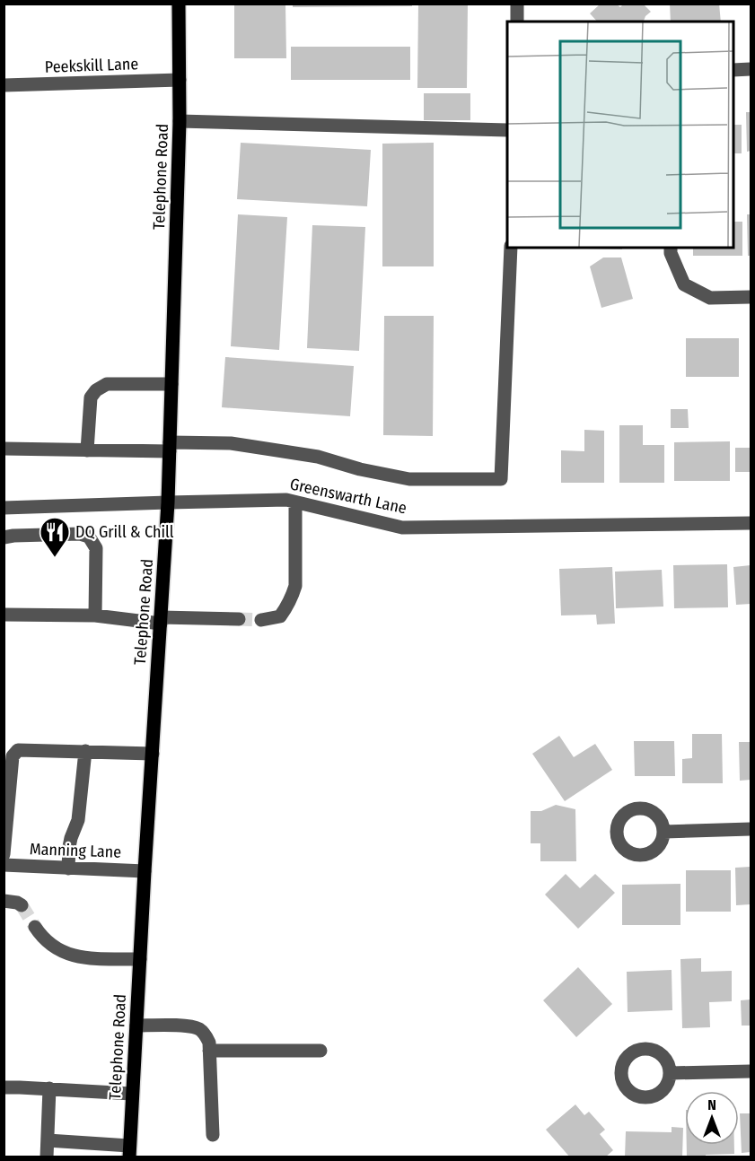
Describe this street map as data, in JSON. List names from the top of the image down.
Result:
{
  "streets": {
    "main road": ["Telephone Road"],
    "street": ["Peekskill Lane", "Greenswarth Lane", "Manning Lane"]
  },
  "crossings": [
    ["Peekskill Lane", "Telephone Road"],
    ["Telephone Road", "Greenswarth Lane"],
    ["Telephone Road", "Manning Lane"]
  ],
  "places": {
    "restaurant": ["DQ Grill & Chill"]
  },
  "north": "top"
}
